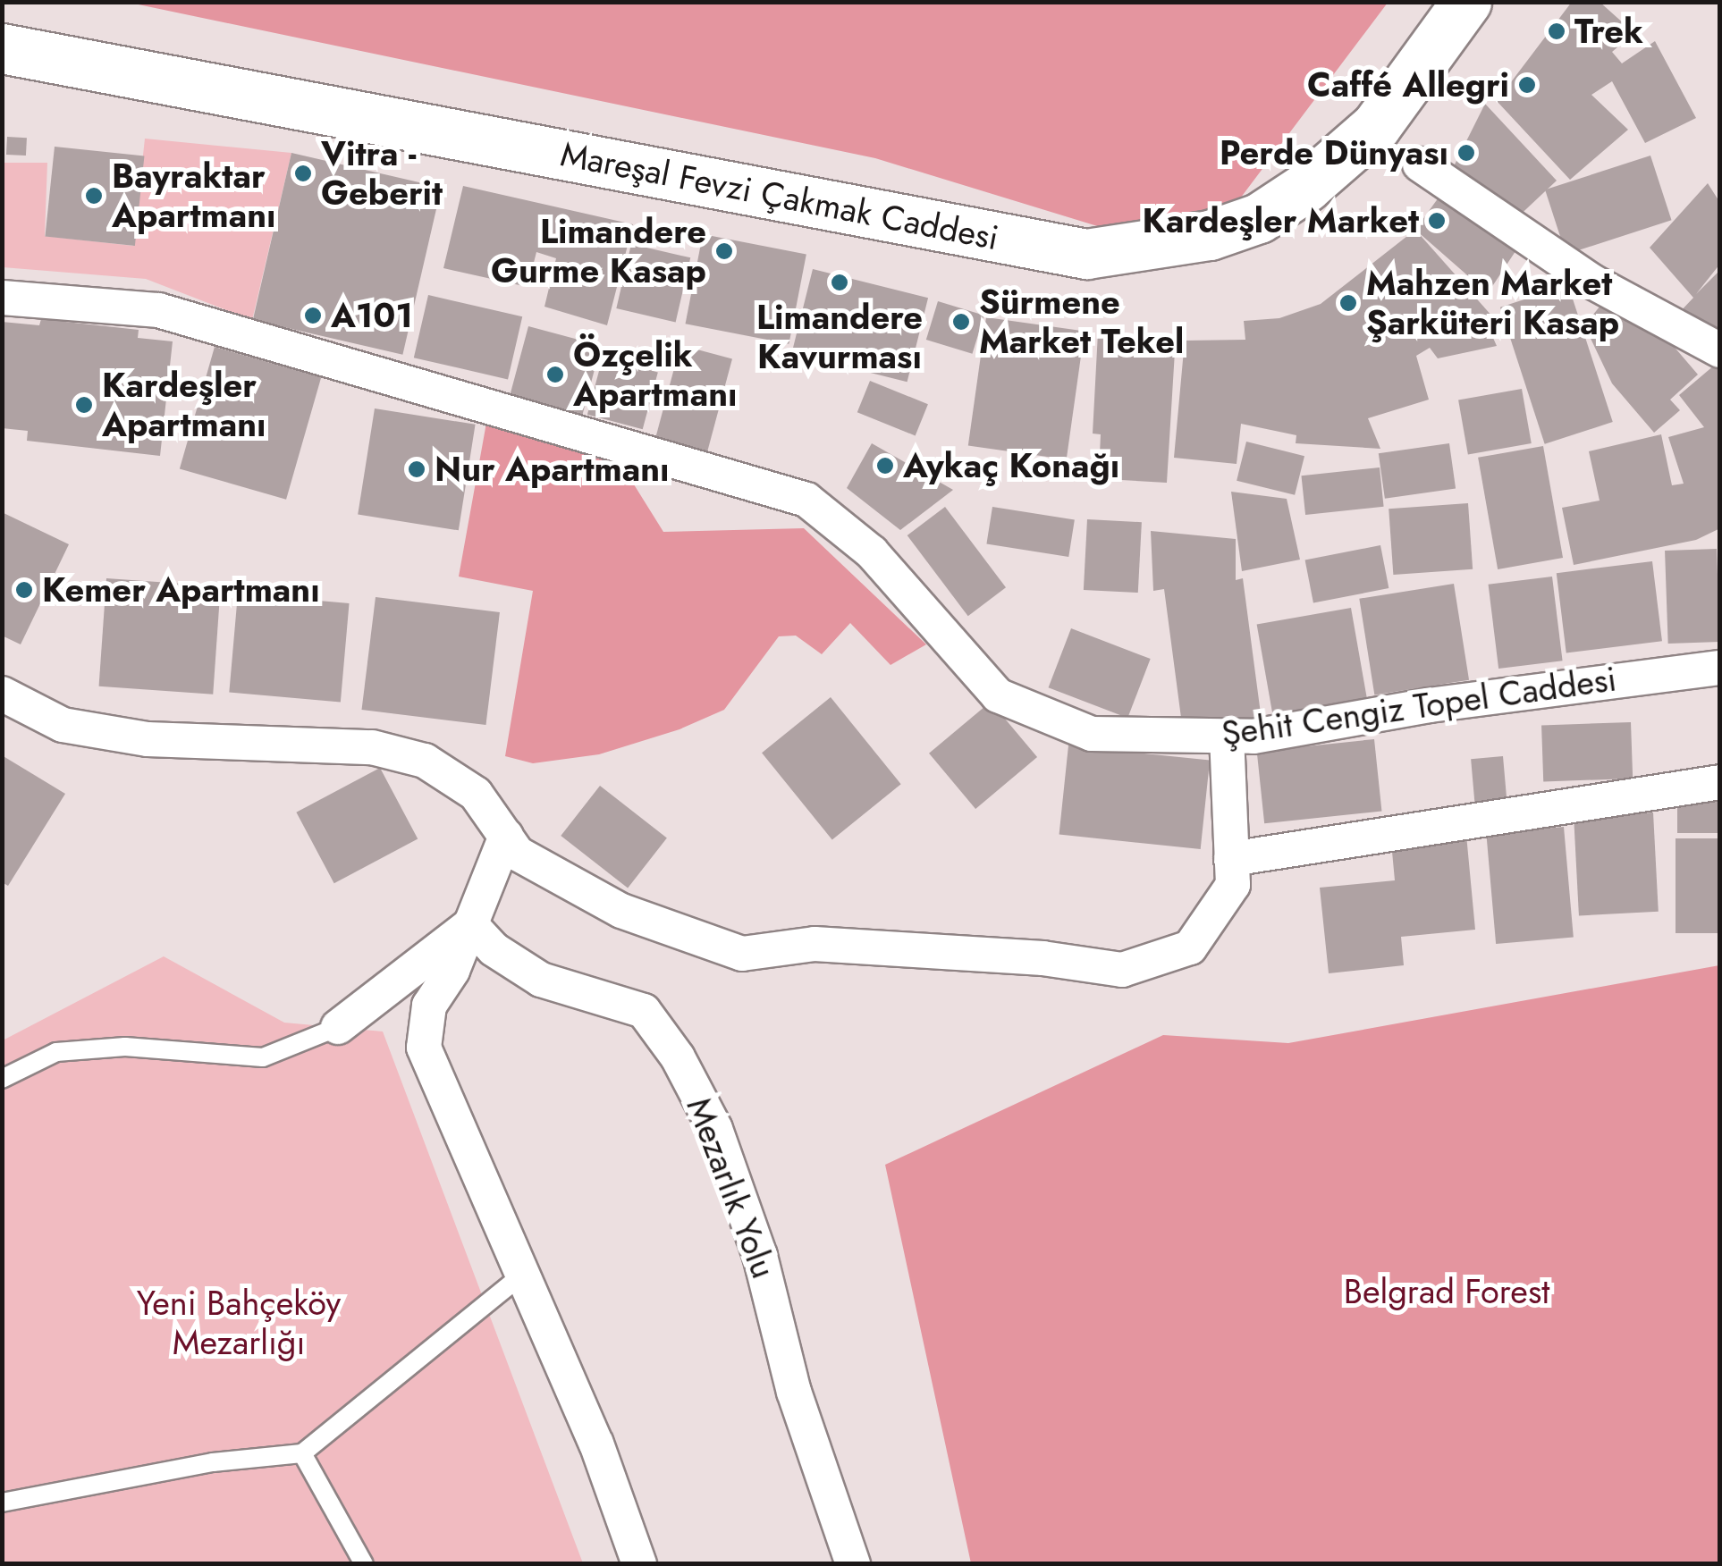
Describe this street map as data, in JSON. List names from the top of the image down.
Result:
{
  "streets": {
    "main road": ["Mareşal Fevzi Çakmak Caddesi"],
    "street": ["Şehit Cengiz Topel Caddesi", "Mezarlık Yolu"]
  },
  "parks": ["Belgrad Forest", "Yeni Bahçeköy Mezarlığı"],
  "places": [
    "Trek",
    "Caffé Allegri",
    "Perde Dünyası",
    "Vitra - Geberit",
    "Bayraktar Apartmanı",
    "Kardeşler Market",
    "Limandere Gurme Kasap",
    "Limandere Kavurması",
    "Mahzen Market Şarküteri Kasap",
    "A101",
    "Sürmene Market Tekel",
    "Özçelik Apartmanı",
    "Kardeşler Apartmanı",
    "Aykaç Konağı",
    "Nur Apartmanı",
    "Kemer Apartmanı"
  ]
}
